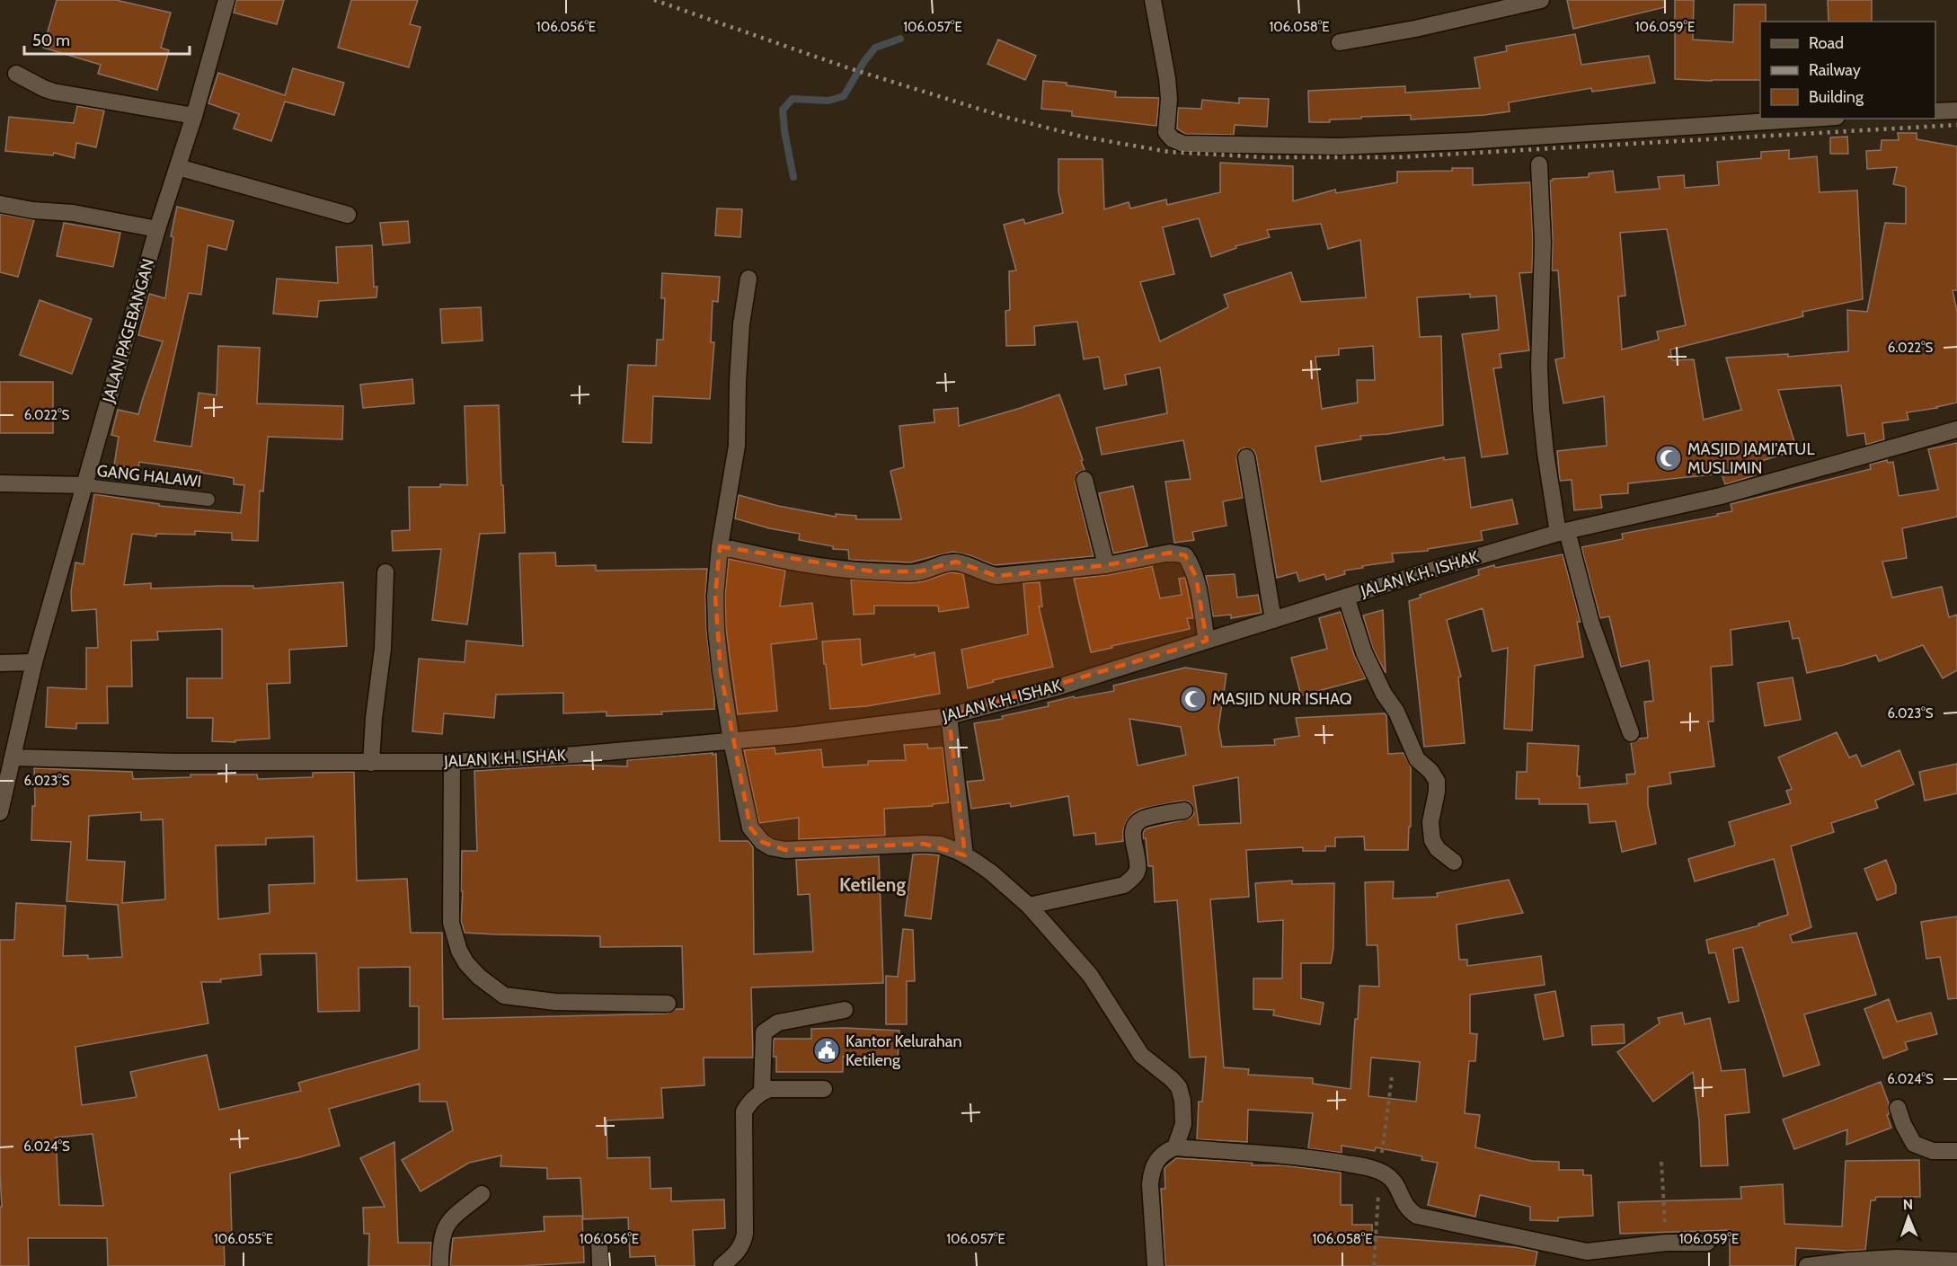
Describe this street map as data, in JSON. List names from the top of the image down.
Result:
{
  "streets": {
    "street": ["JALAN PAGEBANGAN", "JALAN K.H. ISHAK"],
    "lane": ["GANG HALAWI"]
  },
  "crossings": [
    ["JALAN PAGEBANGAN", "GANG HALAWI"],
    ["JALAN PAGEBANGAN", "JALAN K.H. ISHAK"]
  ],
  "districts": ["Ketileng"],
  "places": {
    "mosque": ["MASJID JAMI'ATUL MUSLIMIN", "MASJID NUR ISHAQ"],
    "public building": ["Kantor Kelurahan Ketileng"]
  },
  "legend": ["Road", "Railway", "Building"],
  "scale_bar": "50 m",
  "north": "top",
  "coordinates": [
    "106.056°E",
    "106.057°E",
    "106.058°E",
    "106.059°E",
    "6.022°S",
    "6.023°S",
    "6.024°S",
    "106.055°E"
  ]
}
